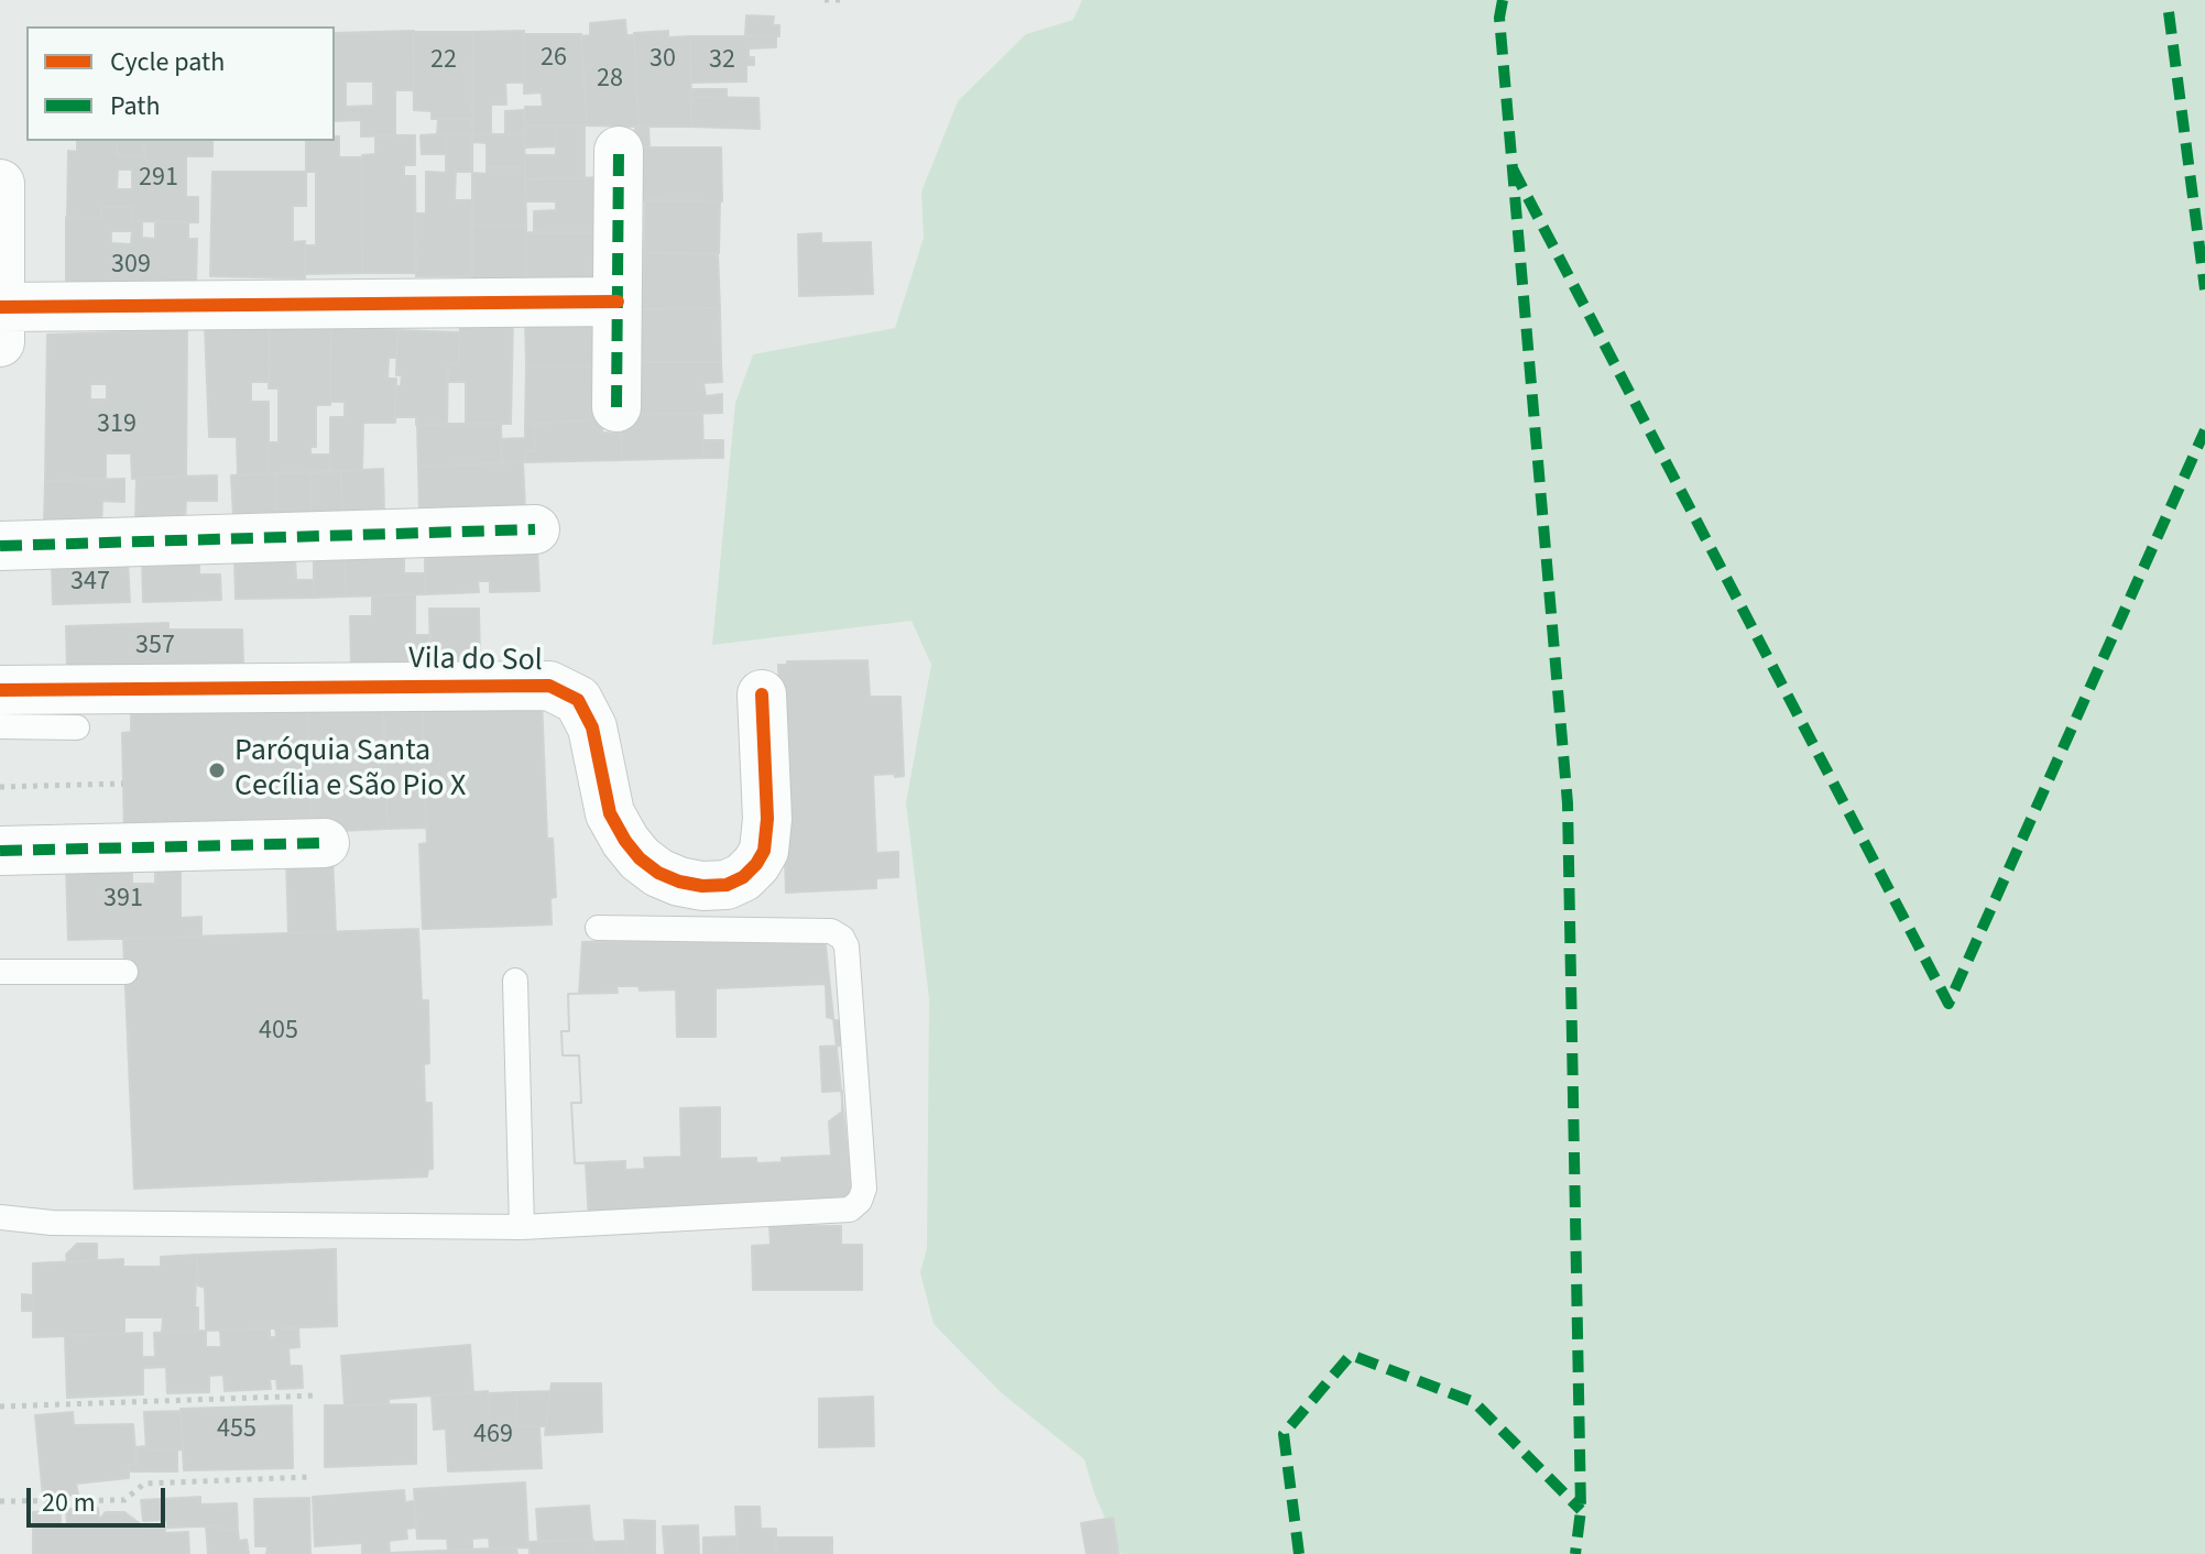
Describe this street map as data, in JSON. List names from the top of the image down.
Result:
{
  "streets": {
    "street": ["Vila do Sol"]
  },
  "places": ["Paróquia Santa Cecília e São Pio X"],
  "house_numbers": [
    "26",
    "30",
    "22",
    "32",
    "28",
    "291",
    "309",
    "319",
    "347",
    "357",
    "391",
    "405",
    "455",
    "469"
  ],
  "legend": ["Cycle path", "Path"],
  "scale_bar": "20 m"
}
